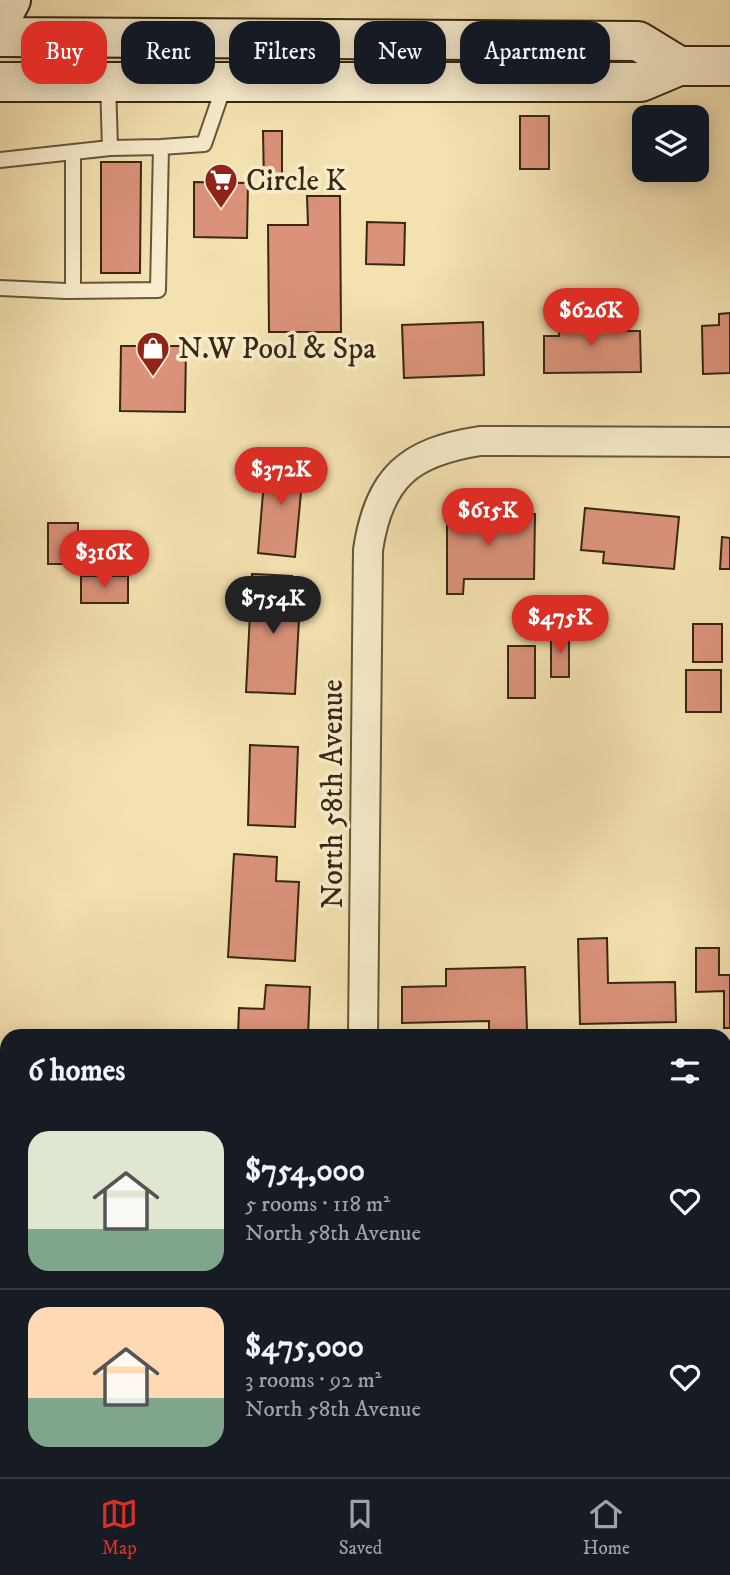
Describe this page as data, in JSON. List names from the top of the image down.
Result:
{
  "streets": {
    "street": ["North 58th Avenue"]
  },
  "places": {
    "supermarket": ["Circle K"],
    "shop": ["N.W Pool & Spa"]
  },
  "page": {
    "chip": [
      "Buy",
      "Rent",
      "Filters",
      "New",
      "Apartment"
    ],
    "price": [
      "$626K",
      "$372K",
      "$615K",
      "$316K",
      "$754K",
      "$475K"
    ],
    "heading": "6 homes",
    "list": [
      {
        "name": "$754,000",
        "note": "5 rooms · 118 m² · North 58th Avenue"
      },
      {
        "name": "$475,000",
        "note": "3 rooms · 92 m² · North 58th Avenue"
      }
    ],
    "tabs": ["Map", "Saved", "Home"]
  }
}
